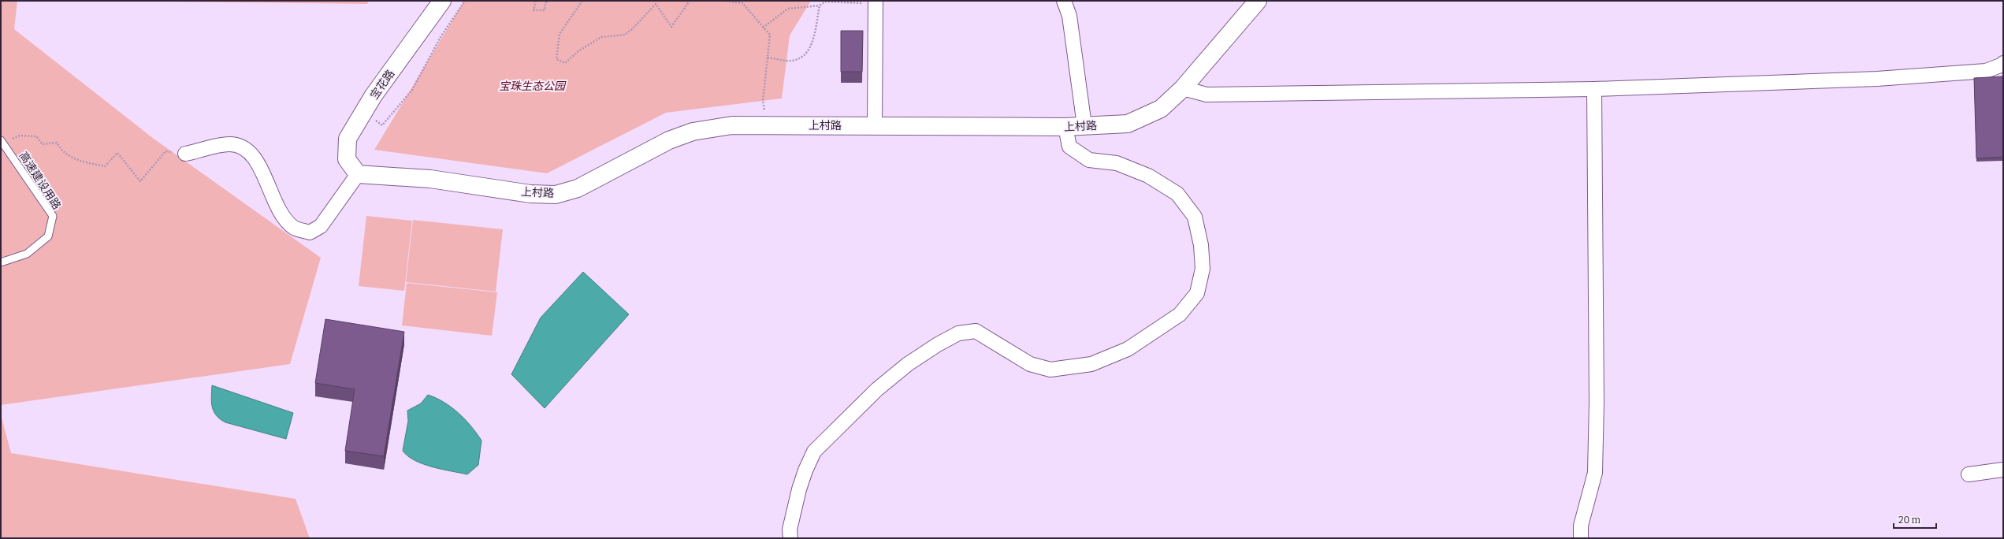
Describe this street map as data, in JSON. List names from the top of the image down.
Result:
{
  "streets": {
    "street": ["宝花路", "上村路"],
    "lane": ["高速建设用路"]
  },
  "crossings": [
    ["宝花路", "上村路"]
  ],
  "parks": ["宝珠生态公园"],
  "scale_bar": "20 m"
}
